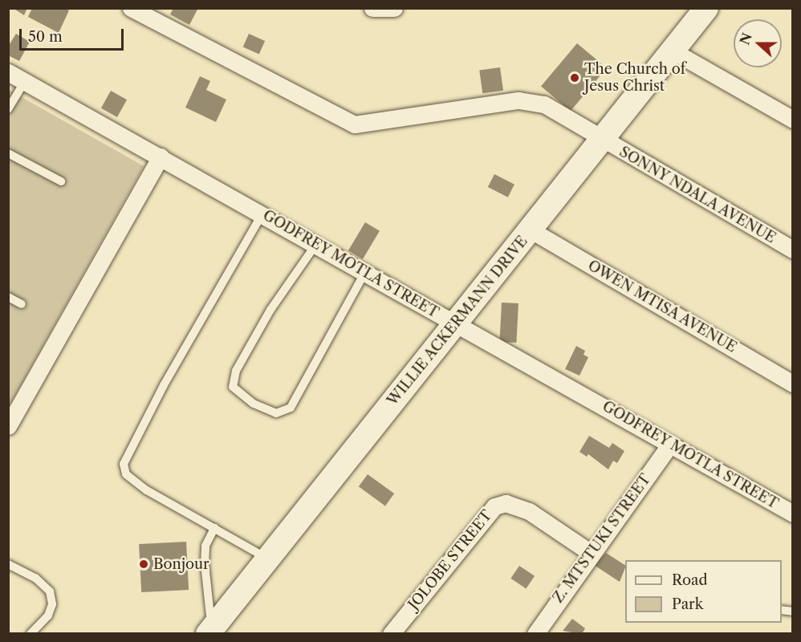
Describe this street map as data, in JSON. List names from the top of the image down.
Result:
{
  "streets": {
    "street": [
      "SONNY NDALA AVENUE",
      "GODFREY MOTLA STREET",
      "OWEN MTISA AVENUE",
      "WILLIE ACKERMANN DRIVE",
      "Z. MTSTUKI STREET",
      "JOLOBE STREET"
    ]
  },
  "crossings": [
    ["SONNY NDALA AVENUE", "WILLIE ACKERMANN DRIVE"],
    ["GODFREY MOTLA STREET", "WILLIE ACKERMANN DRIVE"],
    ["GODFREY MOTLA STREET", "Z. MTSTUKI STREET"],
    ["OWEN MTISA AVENUE", "WILLIE ACKERMANN DRIVE"],
    ["Z. MTSTUKI STREET", "JOLOBE STREET"]
  ],
  "places": ["The Church of Jesus Christ", "Bonjour"],
  "legend": ["Road", "Park"],
  "scale_bar": "50 m",
  "north": "left"
}
